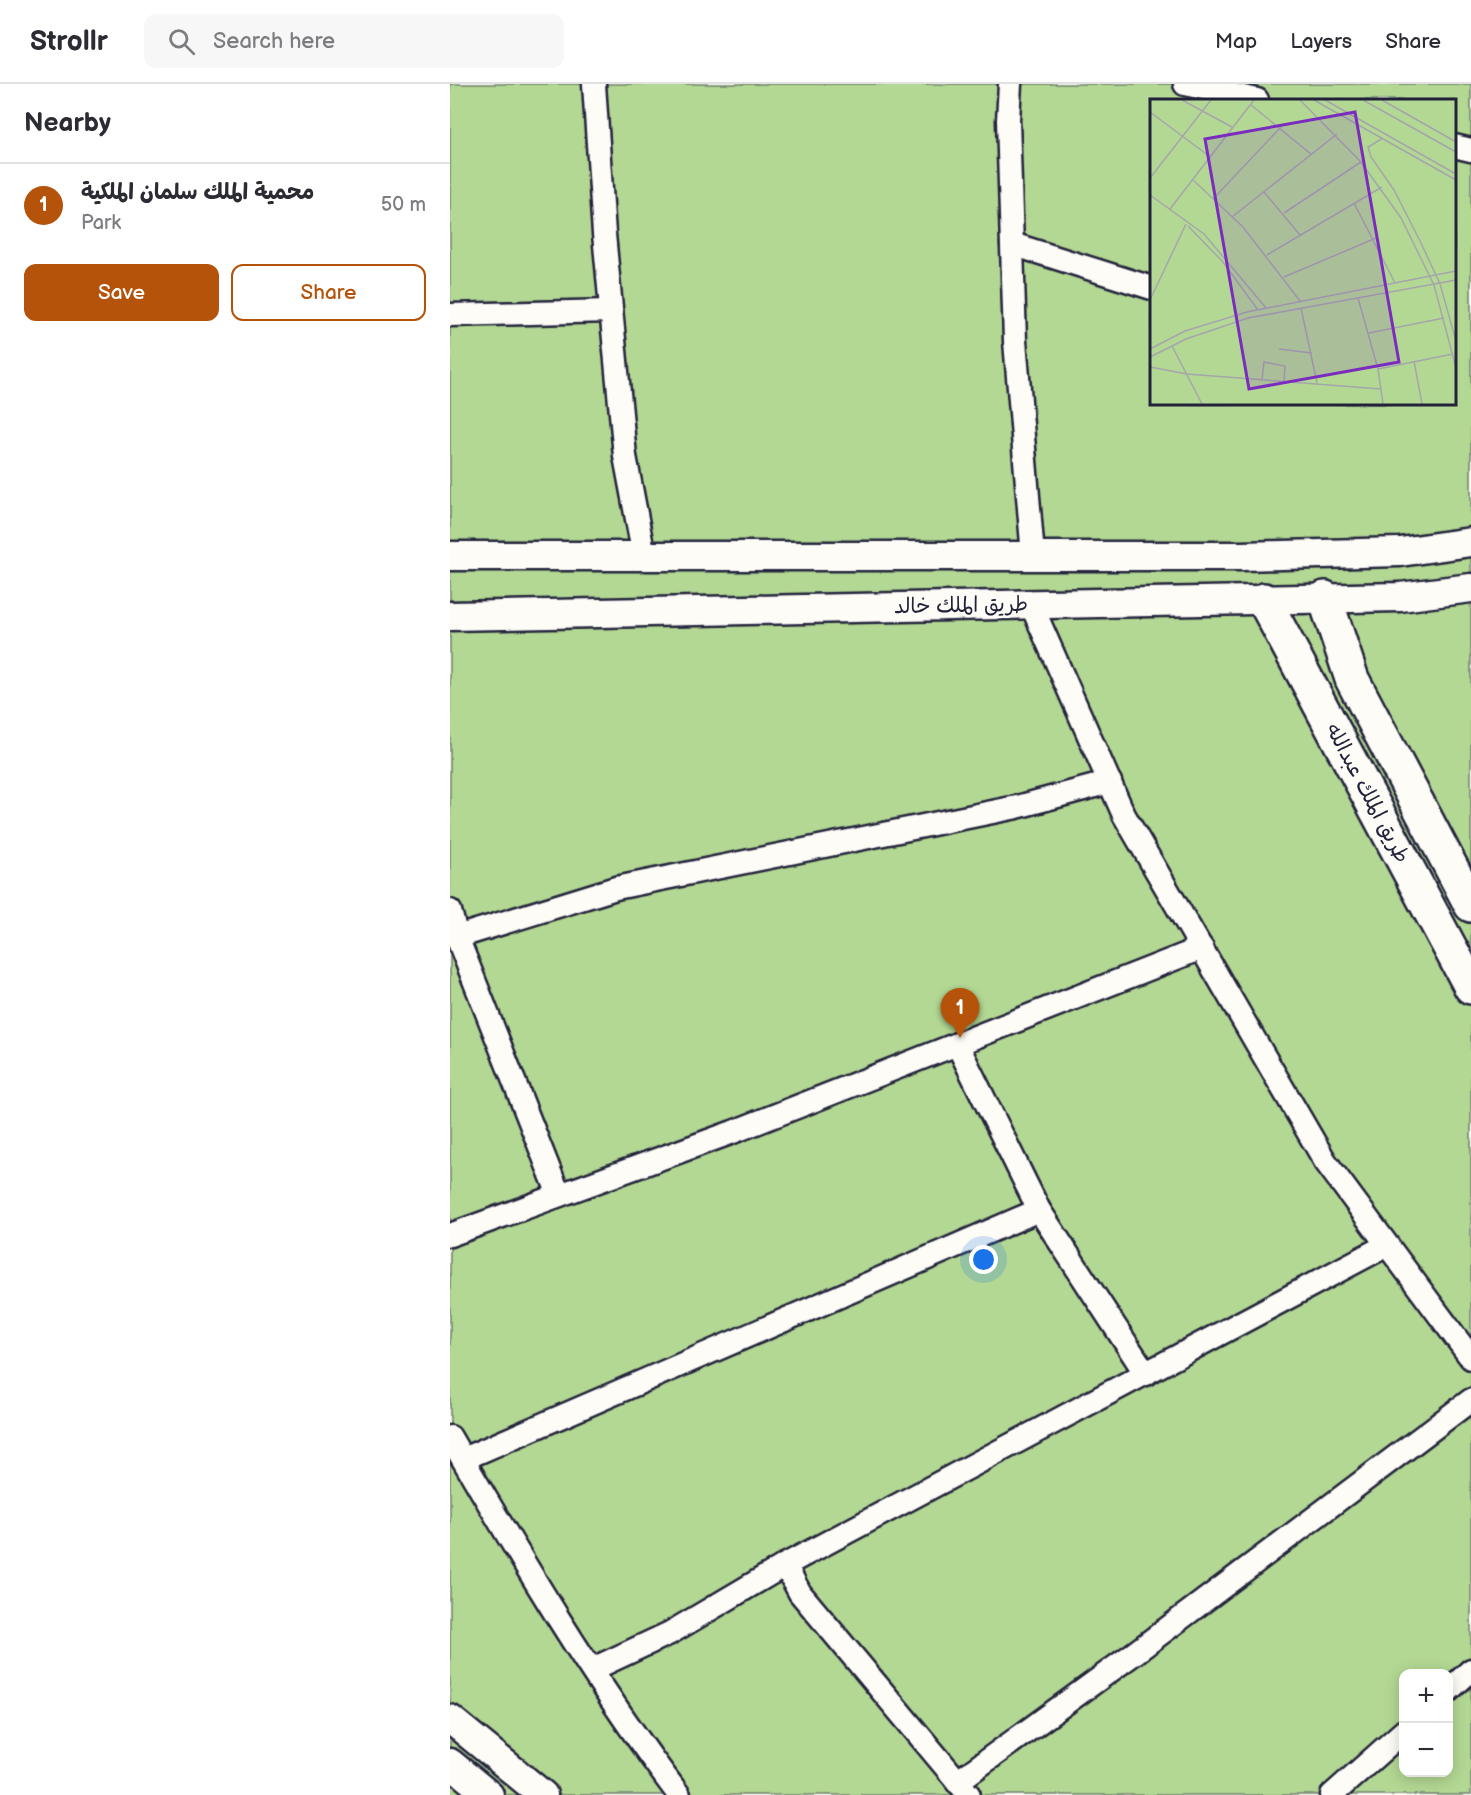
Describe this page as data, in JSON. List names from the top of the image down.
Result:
{
  "streets": {
    "main road": ["طريق الملك عبدالله"],
    "street": ["طريق الملك خالد"]
  },
  "crossings": [
    ["طريق الملك خالد", "طريق الملك عبدالله"]
  ],
  "page": {
    "header": "Strollr",
    "search": "Search here",
    "nav": ["Map", "Layers", "Share"],
    "heading": "Nearby",
    "list": [
      {
        "mark": "1",
        "name": "محمية الملك سلمان الملكية",
        "note": "Park",
        "value": "50 m"
      }
    ],
    "buttons": ["Save", "Share"],
    "pins": "1",
    "map_buttons": ["+", "−"]
  }
}
